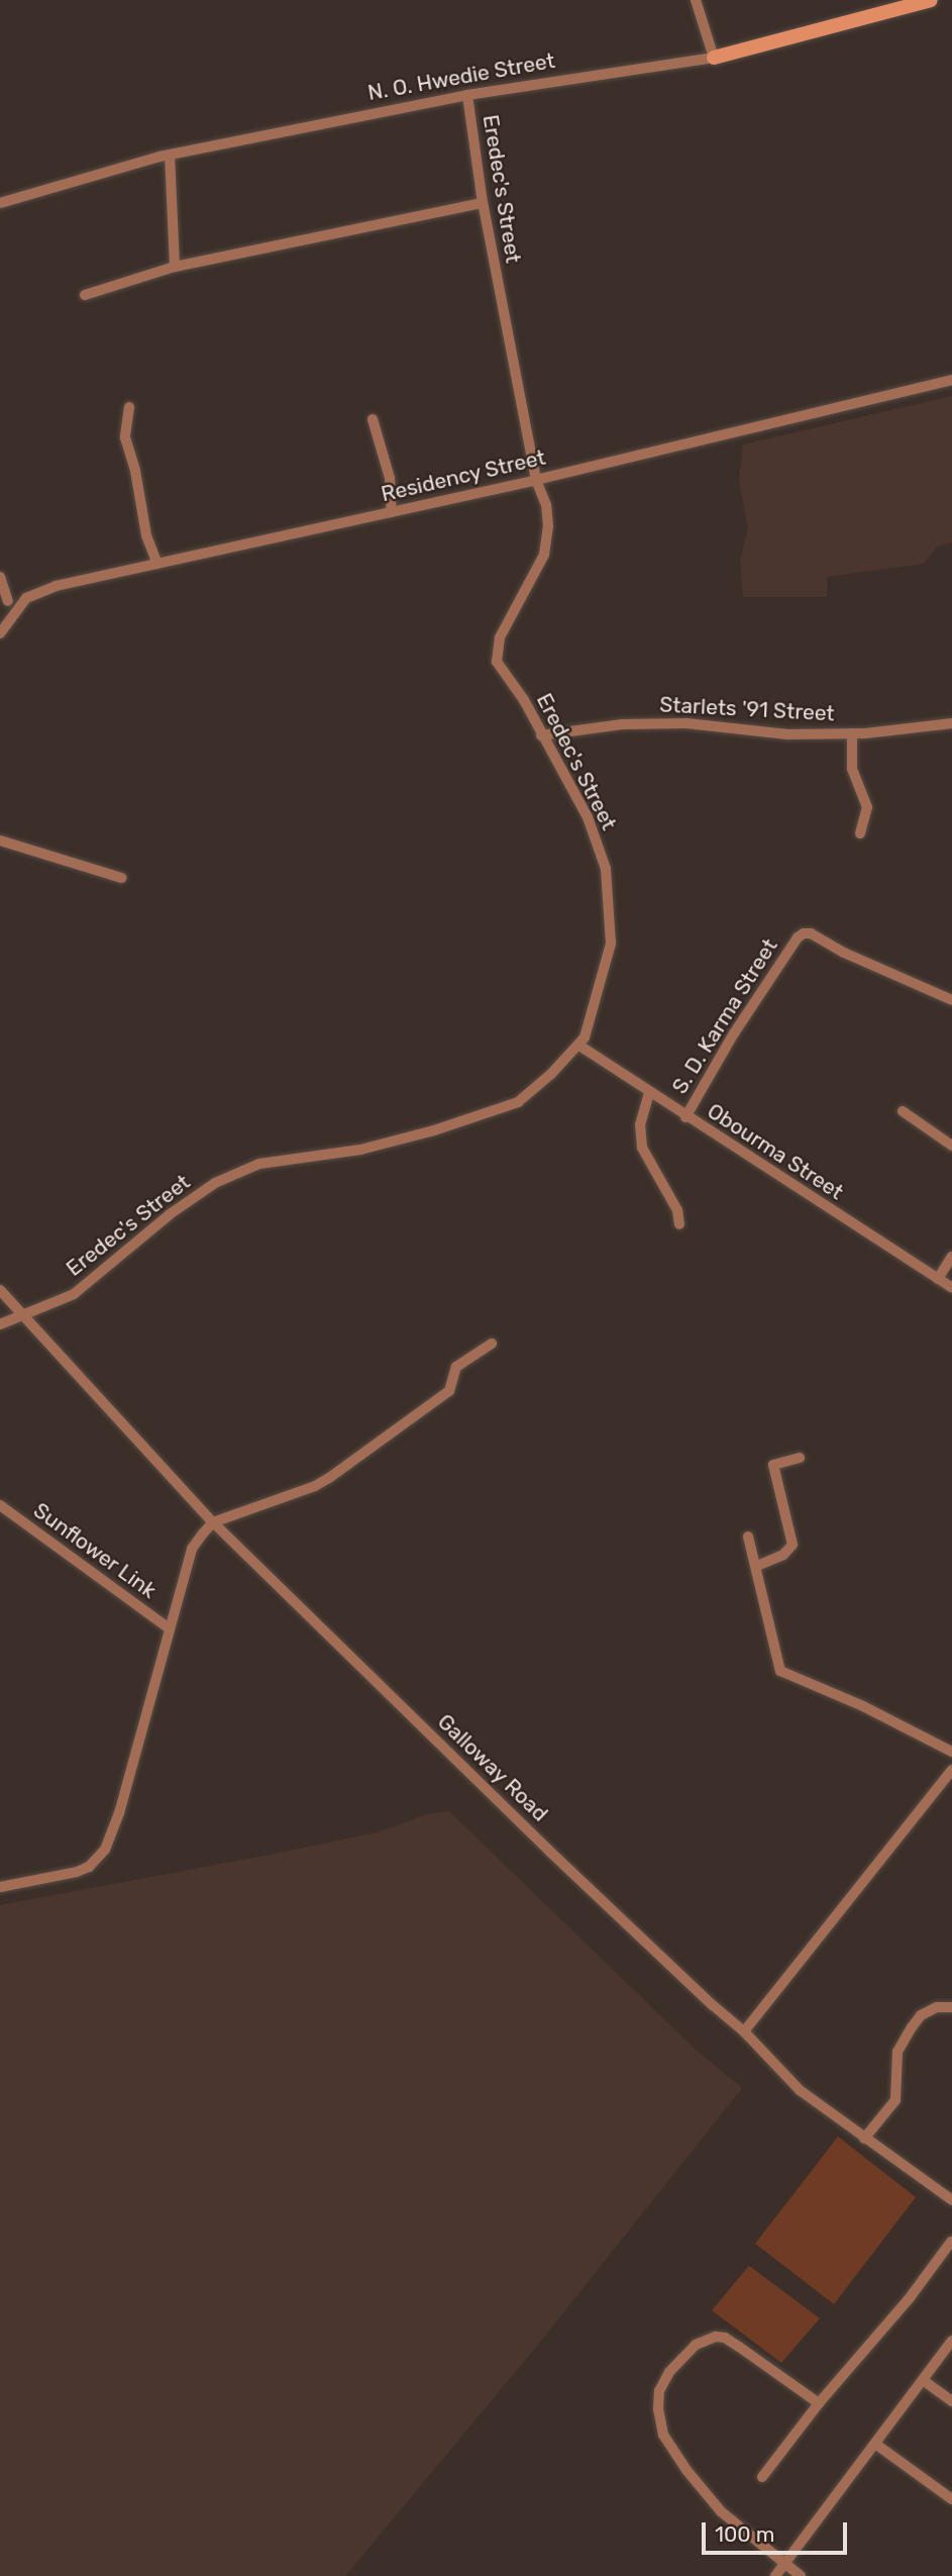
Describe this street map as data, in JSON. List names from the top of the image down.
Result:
{
  "streets": {
    "street": [
      "N. O. Hwedie Street",
      "Eredec's Street",
      "Residency Street",
      "Starlets '91 Street",
      "S. D. Karma Street",
      "Obourma Street",
      "Sunflower Link",
      "Galloway Road"
    ]
  },
  "crossings": [
    ["N. O. Hwedie Street", "Eredec's Street"],
    ["Eredec's Street", "Residency Street"],
    ["Eredec's Street", "Starlets '91 Street"],
    ["Eredec's Street", "Obourma Street"],
    ["Eredec's Street", "Galloway Road"],
    ["S. D. Karma Street", "Obourma Street"]
  ],
  "scale_bar": "100 m"
}
